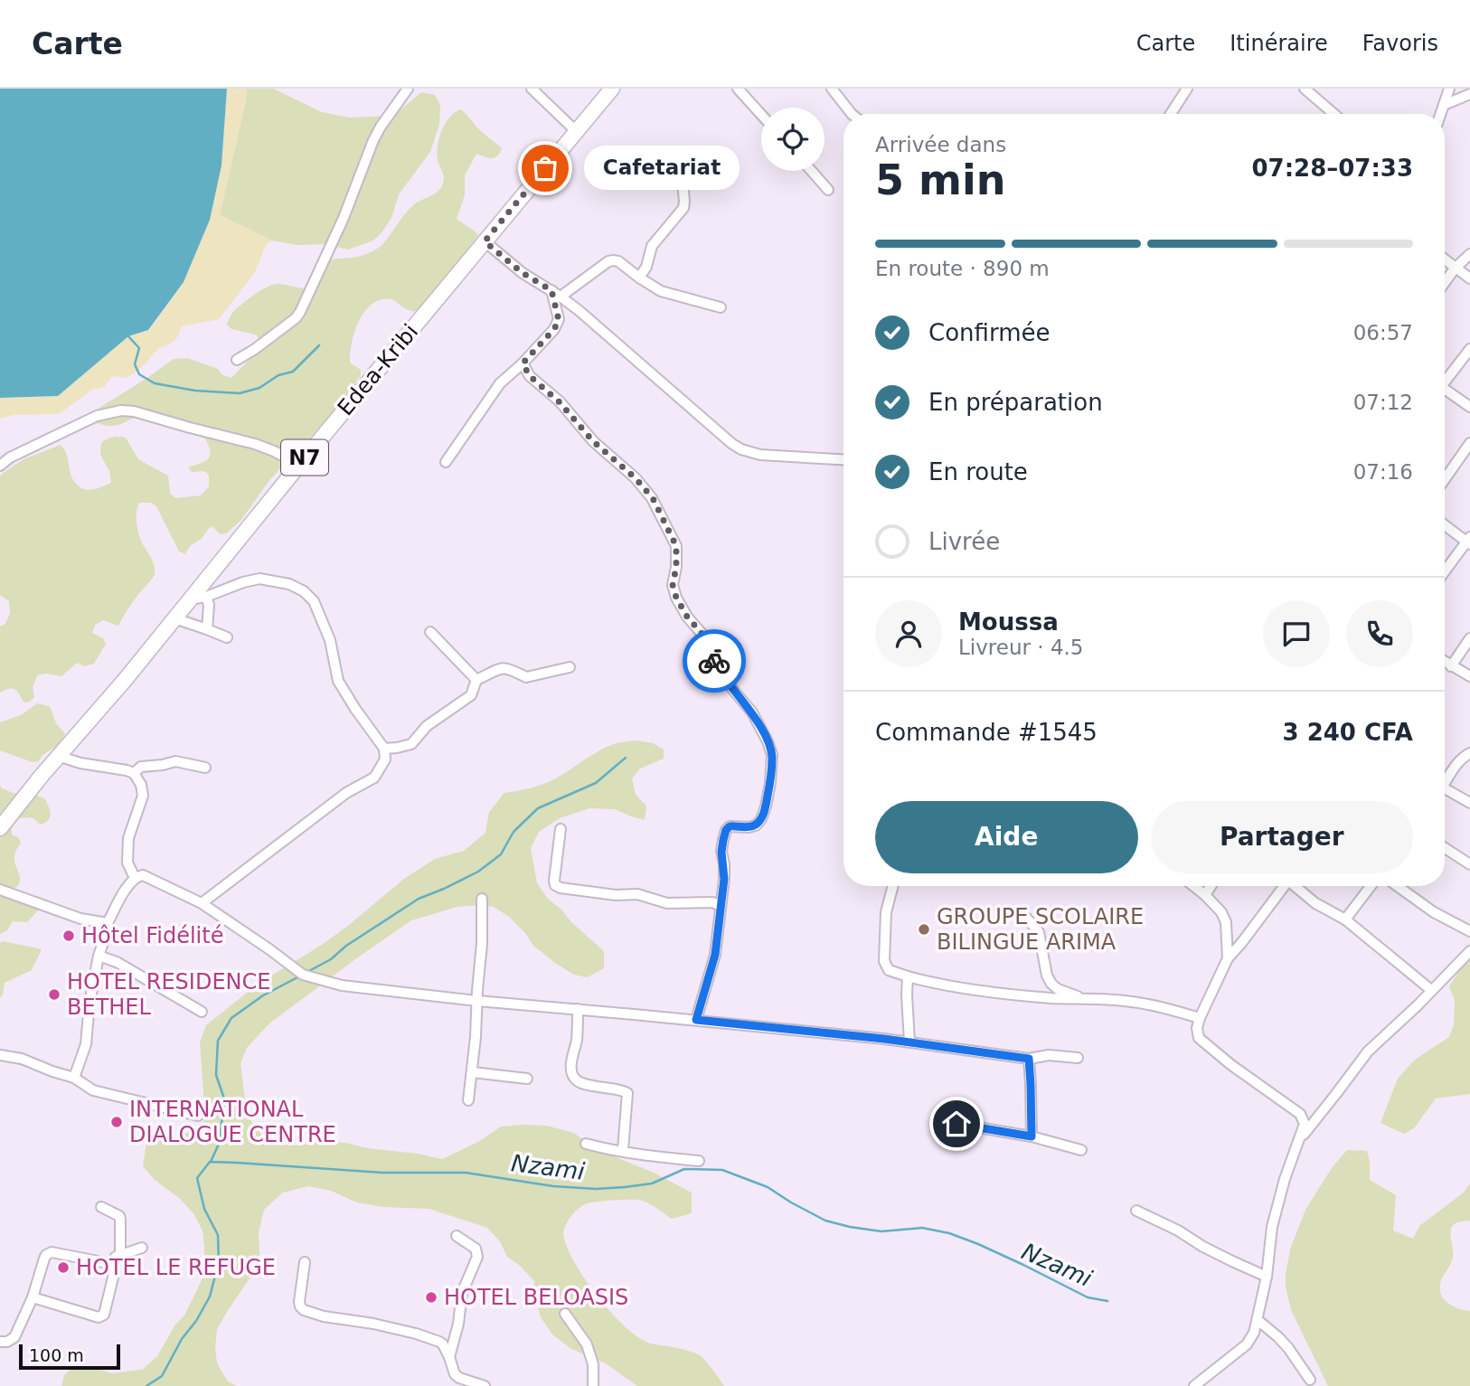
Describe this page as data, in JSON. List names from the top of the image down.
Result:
{
  "streets": {
    "highway": ["Edea-Kribi", "N7"]
  },
  "water": ["Nzami"],
  "places": [
    "Cafetariat",
    "GROUPE SCOLAIRE BILINGUE ARIMA",
    "Hôtel Fidélité",
    "HOTEL RESIDENCE BETHEL",
    "INTERNATIONAL DIALOGUE CENTRE",
    "HOTEL LE REFUGE",
    "HOTEL BELOASIS"
  ],
  "scale_bar": "100 m",
  "page": {
    "header": "Carte",
    "nav": ["Carte", "Itinéraire", "Favoris"],
    "heading": ["5 min", "Arrivée dans", "07:28–07:33"],
    "panel": [
      "Moussa",
      "Livreur · 4.5",
      "Commande #1545",
      "3 240 CFA"
    ],
    "bubble": "Cafetariat",
    "bar": "En route · 890 m",
    "list": [
      ["Confirmée", "06:57"],
      ["En préparation", "07:12"],
      ["En route", "07:16"],
      "Livrée"
    ],
    "buttons": ["Aide", "Partager"],
    "scale": "100 m"
  }
}
